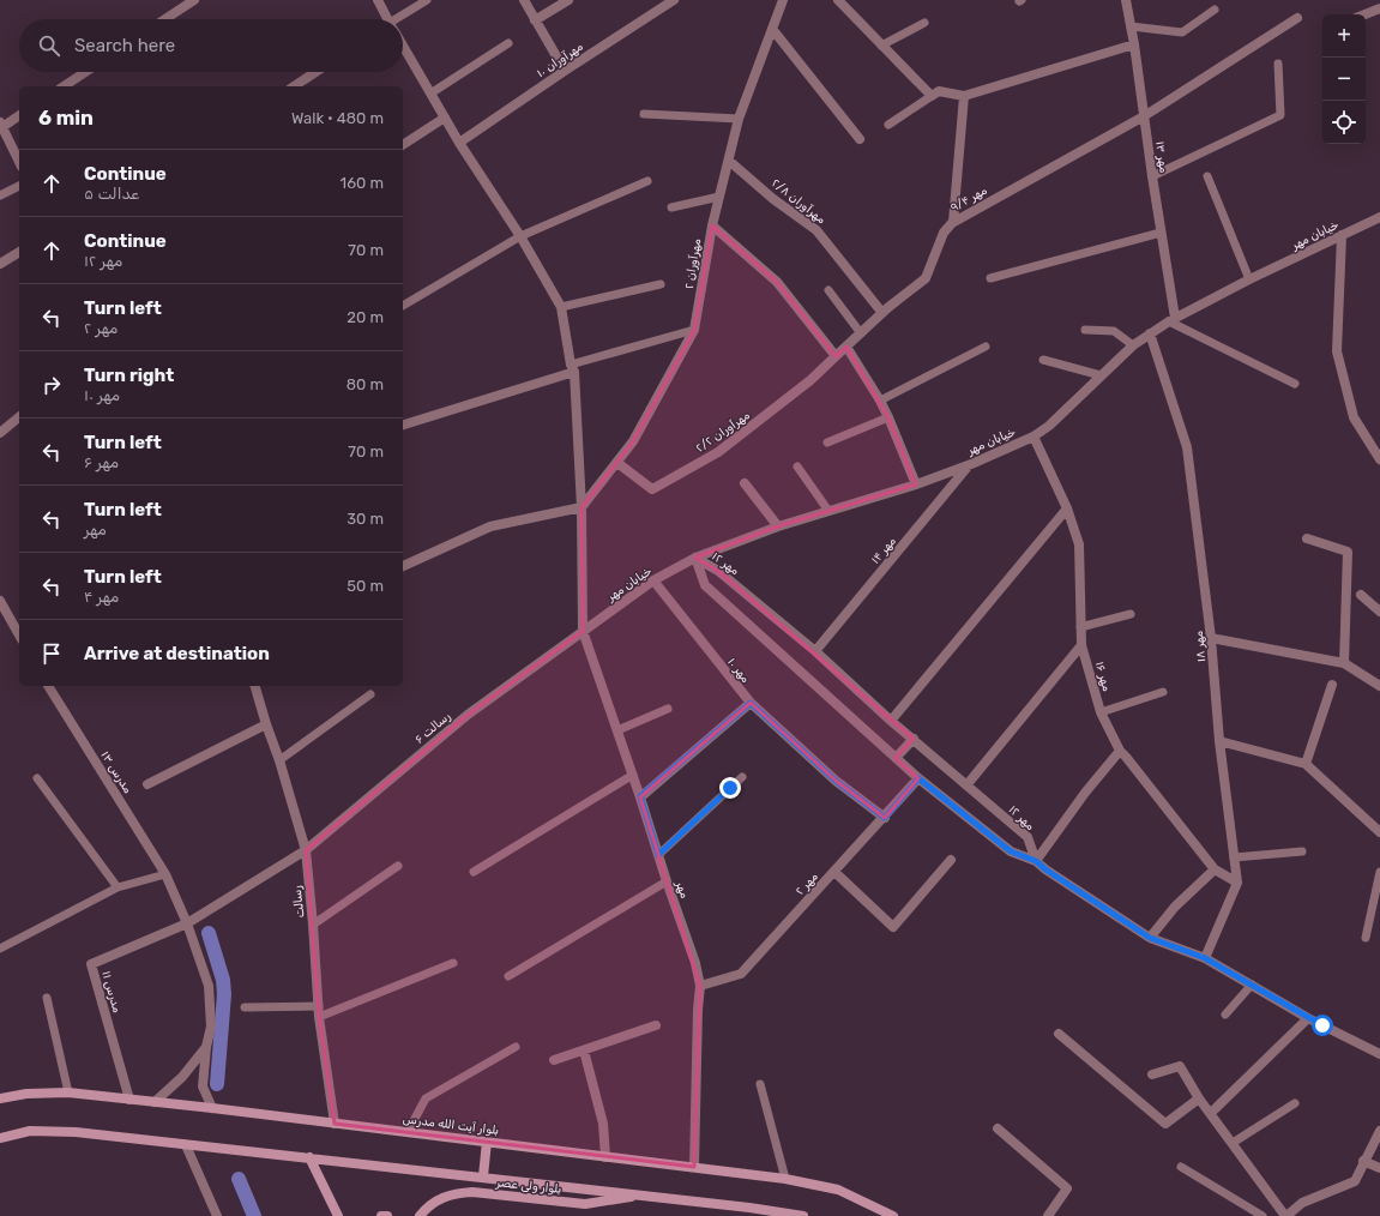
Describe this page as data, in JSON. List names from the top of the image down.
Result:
{
  "streets": {
    "main road": ["بلوار آیت الله مدرس", "بلوار ولی عصر"],
    "street": [
      "مهرآوران ۱۰",
      "مهر ۱۳",
      "مهر ۹/۴",
      "مهرآوران ۲/۸",
      "خیابان مهر",
      "مهرآوران ۲",
      "مهرآوران ۲/۲",
      "مهر ۱۴",
      "مهر ۱۲",
      "مهر ۱۸",
      "مهر ۱۰",
      "مهر ۱۶",
      "رسالت ۶",
      "مدرس ۱۳",
      "مهر ۲",
      "مهر",
      "رسالت",
      "مدرس ۱۱"
    ]
  },
  "crossings": [
    ["مهر ۱۳", "مهر ۹/۴"],
    ["مهر ۱۳", "خیابان مهر"],
    ["مهر ۹/۴", "مهرآوران ۲/۸"],
    ["مهر ۹/۴", "مهرآوران ۲/۲"],
    ["مهرآوران ۲/۸", "مهرآوران ۲"],
    ["خیابان مهر", "مهر ۱۴"],
    ["خیابان مهر", "مهر ۱۲"],
    ["خیابان مهر", "مهر ۱۸"],
    ["خیابان مهر", "مهر ۱۰"],
    ["خیابان مهر", "مهر ۱۶"],
    ["خیابان مهر", "رسالت ۶"],
    ["خیابان مهر", "مهر"],
    ["مهرآوران ۲", "مهرآوران ۲/۲"],
    ["مهرآوران ۲", "مهر"],
    ["مهر ۱۴", "مهر ۱۲"],
    ["مهر ۱۲", "مهر ۲"],
    ["مهر ۱۸", "مهر ۱۶"],
    ["مهر ۱۰", "مهر ۲"],
    ["رسالت ۶", "مدرس ۱۳"],
    ["رسالت ۶", "مهر"],
    ["رسالت ۶", "رسالت"],
    ["رسالت ۶", "مدرس ۱۱"],
    ["مدرس ۱۳", "مدرس ۱۱"],
    ["مدرس ۱۳", "بلوار آیت الله مدرس"],
    ["مهر ۲", "مهر"],
    ["مهر", "بلوار آیت الله مدرس"],
    ["رسالت", "بلوار آیت الله مدرس"],
    ["مدرس ۱۱", "بلوار آیت الله مدرس"]
  ],
  "page": {
    "map_buttons": ["+", "−"],
    "search": "Search here",
    "heading": ["6 min", "Walk · 480 m"],
    "list": [
      ["Continue", "عدالت ۵", "160 m"],
      ["Continue", "مهر ۱۲", "70 m"],
      ["Turn left", "مهر ۲", "20 m"],
      ["Turn right", "مهر ۱۰", "80 m"],
      ["Turn left", "مهر ۶", "70 m"],
      ["Turn left", "مهر", "30 m"],
      ["Turn left", "مهر ۴", "50 m"],
      "Arrive at destination"
    ]
  }
}
